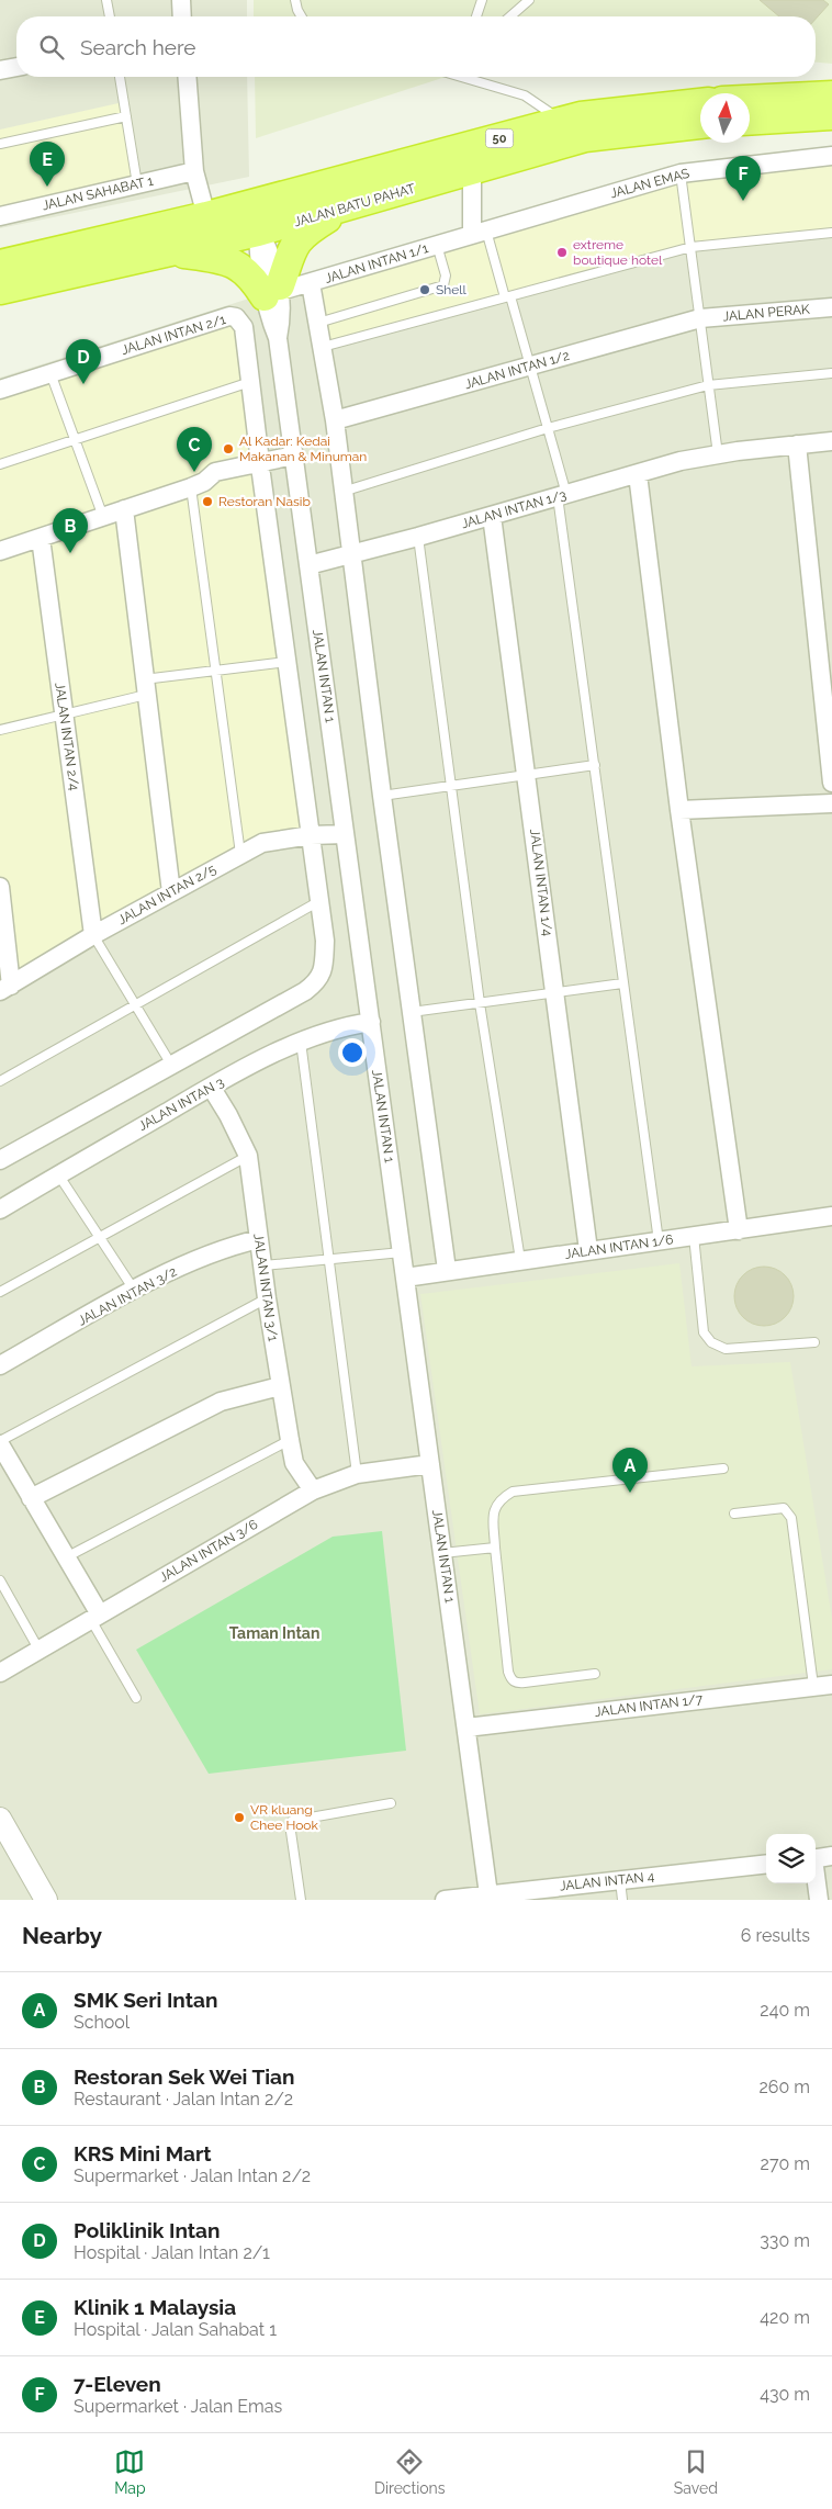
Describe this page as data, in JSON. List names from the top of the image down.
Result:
{
  "streets": {
    "highway": ["50", "JALAN BATU PAHAT"],
    "street": [
      "JALAN EMAS",
      "JALAN SAHABAT 1",
      "JALAN INTAN 1/1",
      "JALAN PERAK",
      "JALAN INTAN 2/1",
      "JALAN INTAN 1/2",
      "JALAN INTAN 1/3",
      "JALAN INTAN 1",
      "JALAN INTAN 2/4",
      "JALAN INTAN 1/4",
      "JALAN INTAN 2/5",
      "JALAN INTAN 3",
      "JALAN INTAN 1/6",
      "JALAN INTAN 3/1",
      "JALAN INTAN 3/2",
      "JALAN INTAN 3/6",
      "JALAN INTAN 1/7",
      "JALAN INTAN 4"
    ]
  },
  "crossings": [
    ["JALAN EMAS", "JALAN INTAN 1/1"],
    ["JALAN BATU PAHAT", "JALAN INTAN 1"],
    ["JALAN INTAN 1/1", "JALAN INTAN 1"],
    ["JALAN PERAK", "JALAN INTAN 1/2"],
    ["JALAN INTAN 1/3", "JALAN INTAN 1"],
    ["JALAN INTAN 1/3", "JALAN INTAN 1/4"],
    ["JALAN INTAN 1", "JALAN INTAN 2/5"],
    ["JALAN INTAN 1", "JALAN INTAN 3"],
    ["JALAN INTAN 1", "JALAN INTAN 1/6"],
    ["JALAN INTAN 1", "JALAN INTAN 3/6"],
    ["JALAN INTAN 1", "JALAN INTAN 1/7"],
    ["JALAN INTAN 1", "JALAN INTAN 4"],
    ["JALAN INTAN 2/4", "JALAN INTAN 2/5"],
    ["JALAN INTAN 1/4", "JALAN INTAN 1/6"],
    ["JALAN INTAN 3", "JALAN INTAN 3/1"],
    ["JALAN INTAN 3/1", "JALAN INTAN 3/2"],
    ["JALAN INTAN 3/1", "JALAN INTAN 3/6"]
  ],
  "districts": ["Taman Intan"],
  "places": [
    "extreme boutique hotel",
    "Shell",
    "Al Kadar: Kedai Makanan & Minuman",
    "Restoran Nasib",
    "VR kluang Chee Hook"
  ],
  "north": "top",
  "page": {
    "search": "Search here",
    "pins": [
      "E",
      "F",
      "D",
      "C",
      "B",
      "A"
    ],
    "heading": ["Nearby", "6 results"],
    "list": [
      {
        "mark": "A",
        "name": "SMK Seri Intan",
        "note": "School",
        "value": "240 m"
      },
      {
        "mark": "B",
        "name": "Restoran Sek Wei Tian",
        "note": "Restaurant · Jalan Intan 2/2",
        "value": "260 m"
      },
      {
        "mark": "C",
        "name": "KRS Mini Mart",
        "note": "Supermarket · Jalan Intan 2/2",
        "value": "270 m"
      },
      {
        "mark": "D",
        "name": "Poliklinik Intan",
        "note": "Hospital · Jalan Intan 2/1",
        "value": "330 m"
      },
      {
        "mark": "E",
        "name": "Klinik 1 Malaysia",
        "note": "Hospital · Jalan Sahabat 1",
        "value": "420 m"
      },
      {
        "mark": "F",
        "name": "7-Eleven",
        "note": "Supermarket · Jalan Emas",
        "value": "430 m"
      }
    ],
    "nav": ["Map", "Directions", "Saved"]
  }
}
